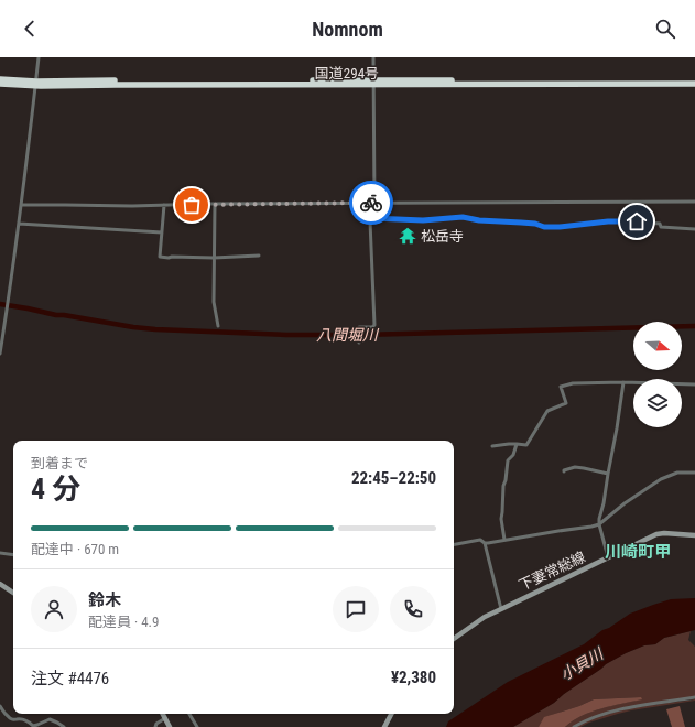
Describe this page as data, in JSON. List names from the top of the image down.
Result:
{
  "streets": {
    "highway": ["国道294号"],
    "main road": ["下妻常総線"]
  },
  "districts": ["川崎町甲"],
  "water": ["八間堀川", "小貝川"],
  "places": {
    "temple": ["松岳寺"]
  },
  "north": "right",
  "page": {
    "header": "Nomnom",
    "heading": ["4 分", "到着まで", "22:45–22:50"],
    "panel": [
      "鈴木",
      "配達員 · 4.9",
      "注文 #4476",
      "¥2,380"
    ],
    "bar": "配達中 · 670 m"
  }
}
